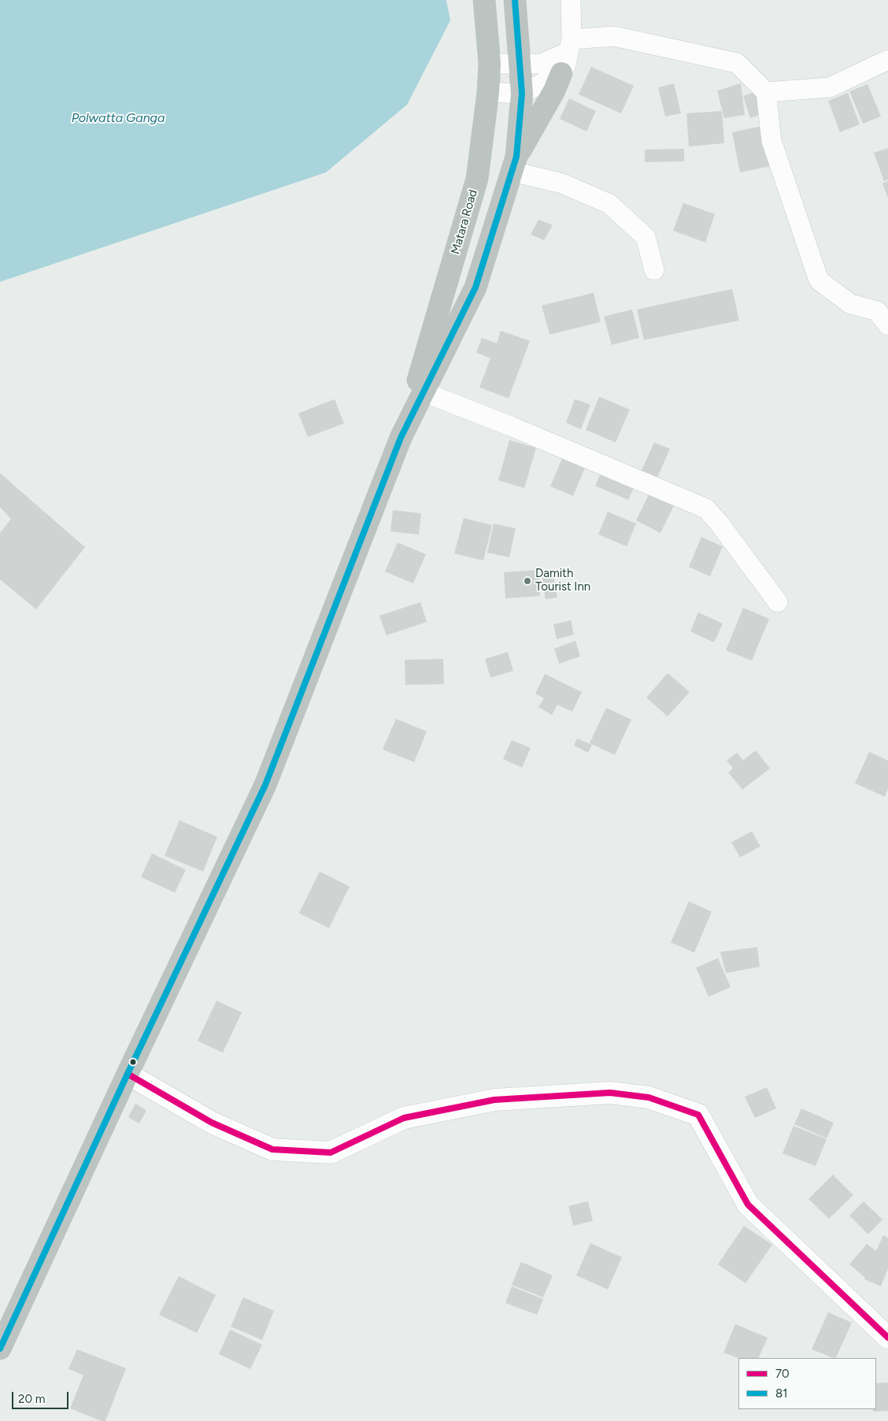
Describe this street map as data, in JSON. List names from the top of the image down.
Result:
{
  "streets": {
    "highway": ["Matara Road"]
  },
  "water": ["Polwatta Ganga"],
  "places": ["Damith Tourist Inn"],
  "lines": ["transit line 81", "transit line 70"],
  "legend": ["70", "81"],
  "scale_bar": "20 m"
}
